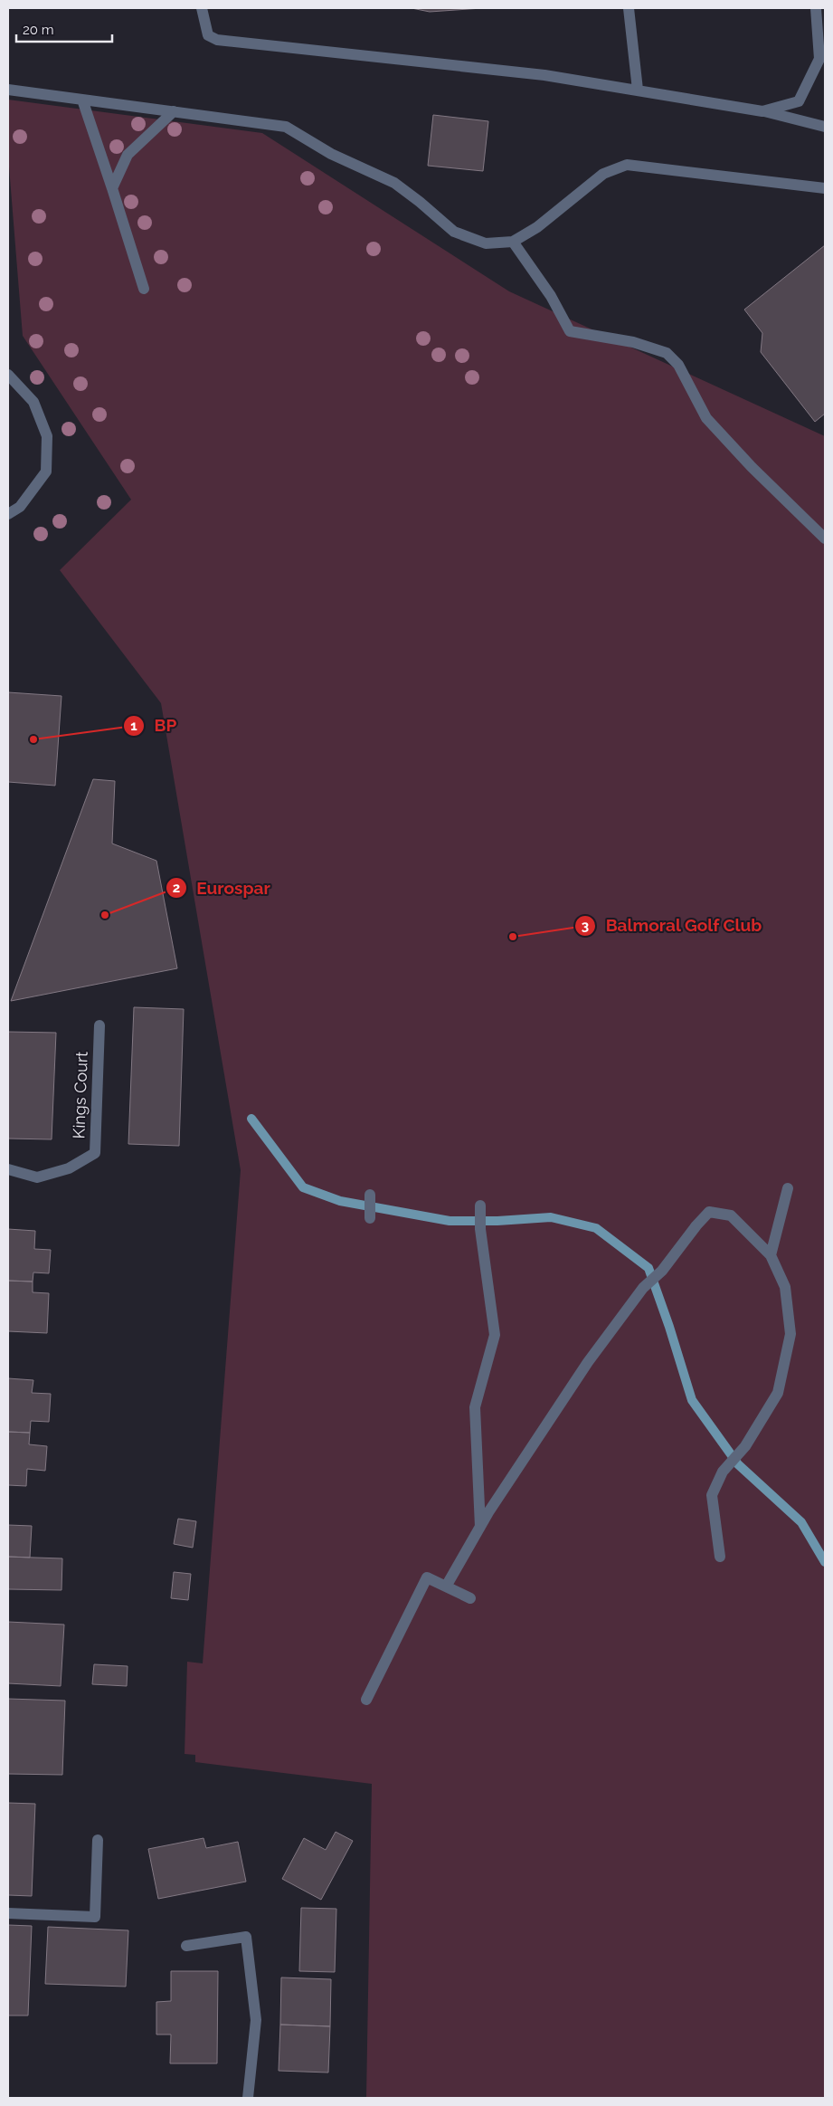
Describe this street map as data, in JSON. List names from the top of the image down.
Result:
{
  "streets": {
    "street": ["Kings Court"]
  },
  "places": ["BP", "Eurospar", "Balmoral Golf Club"],
  "scale_bar": "20 m"
}
